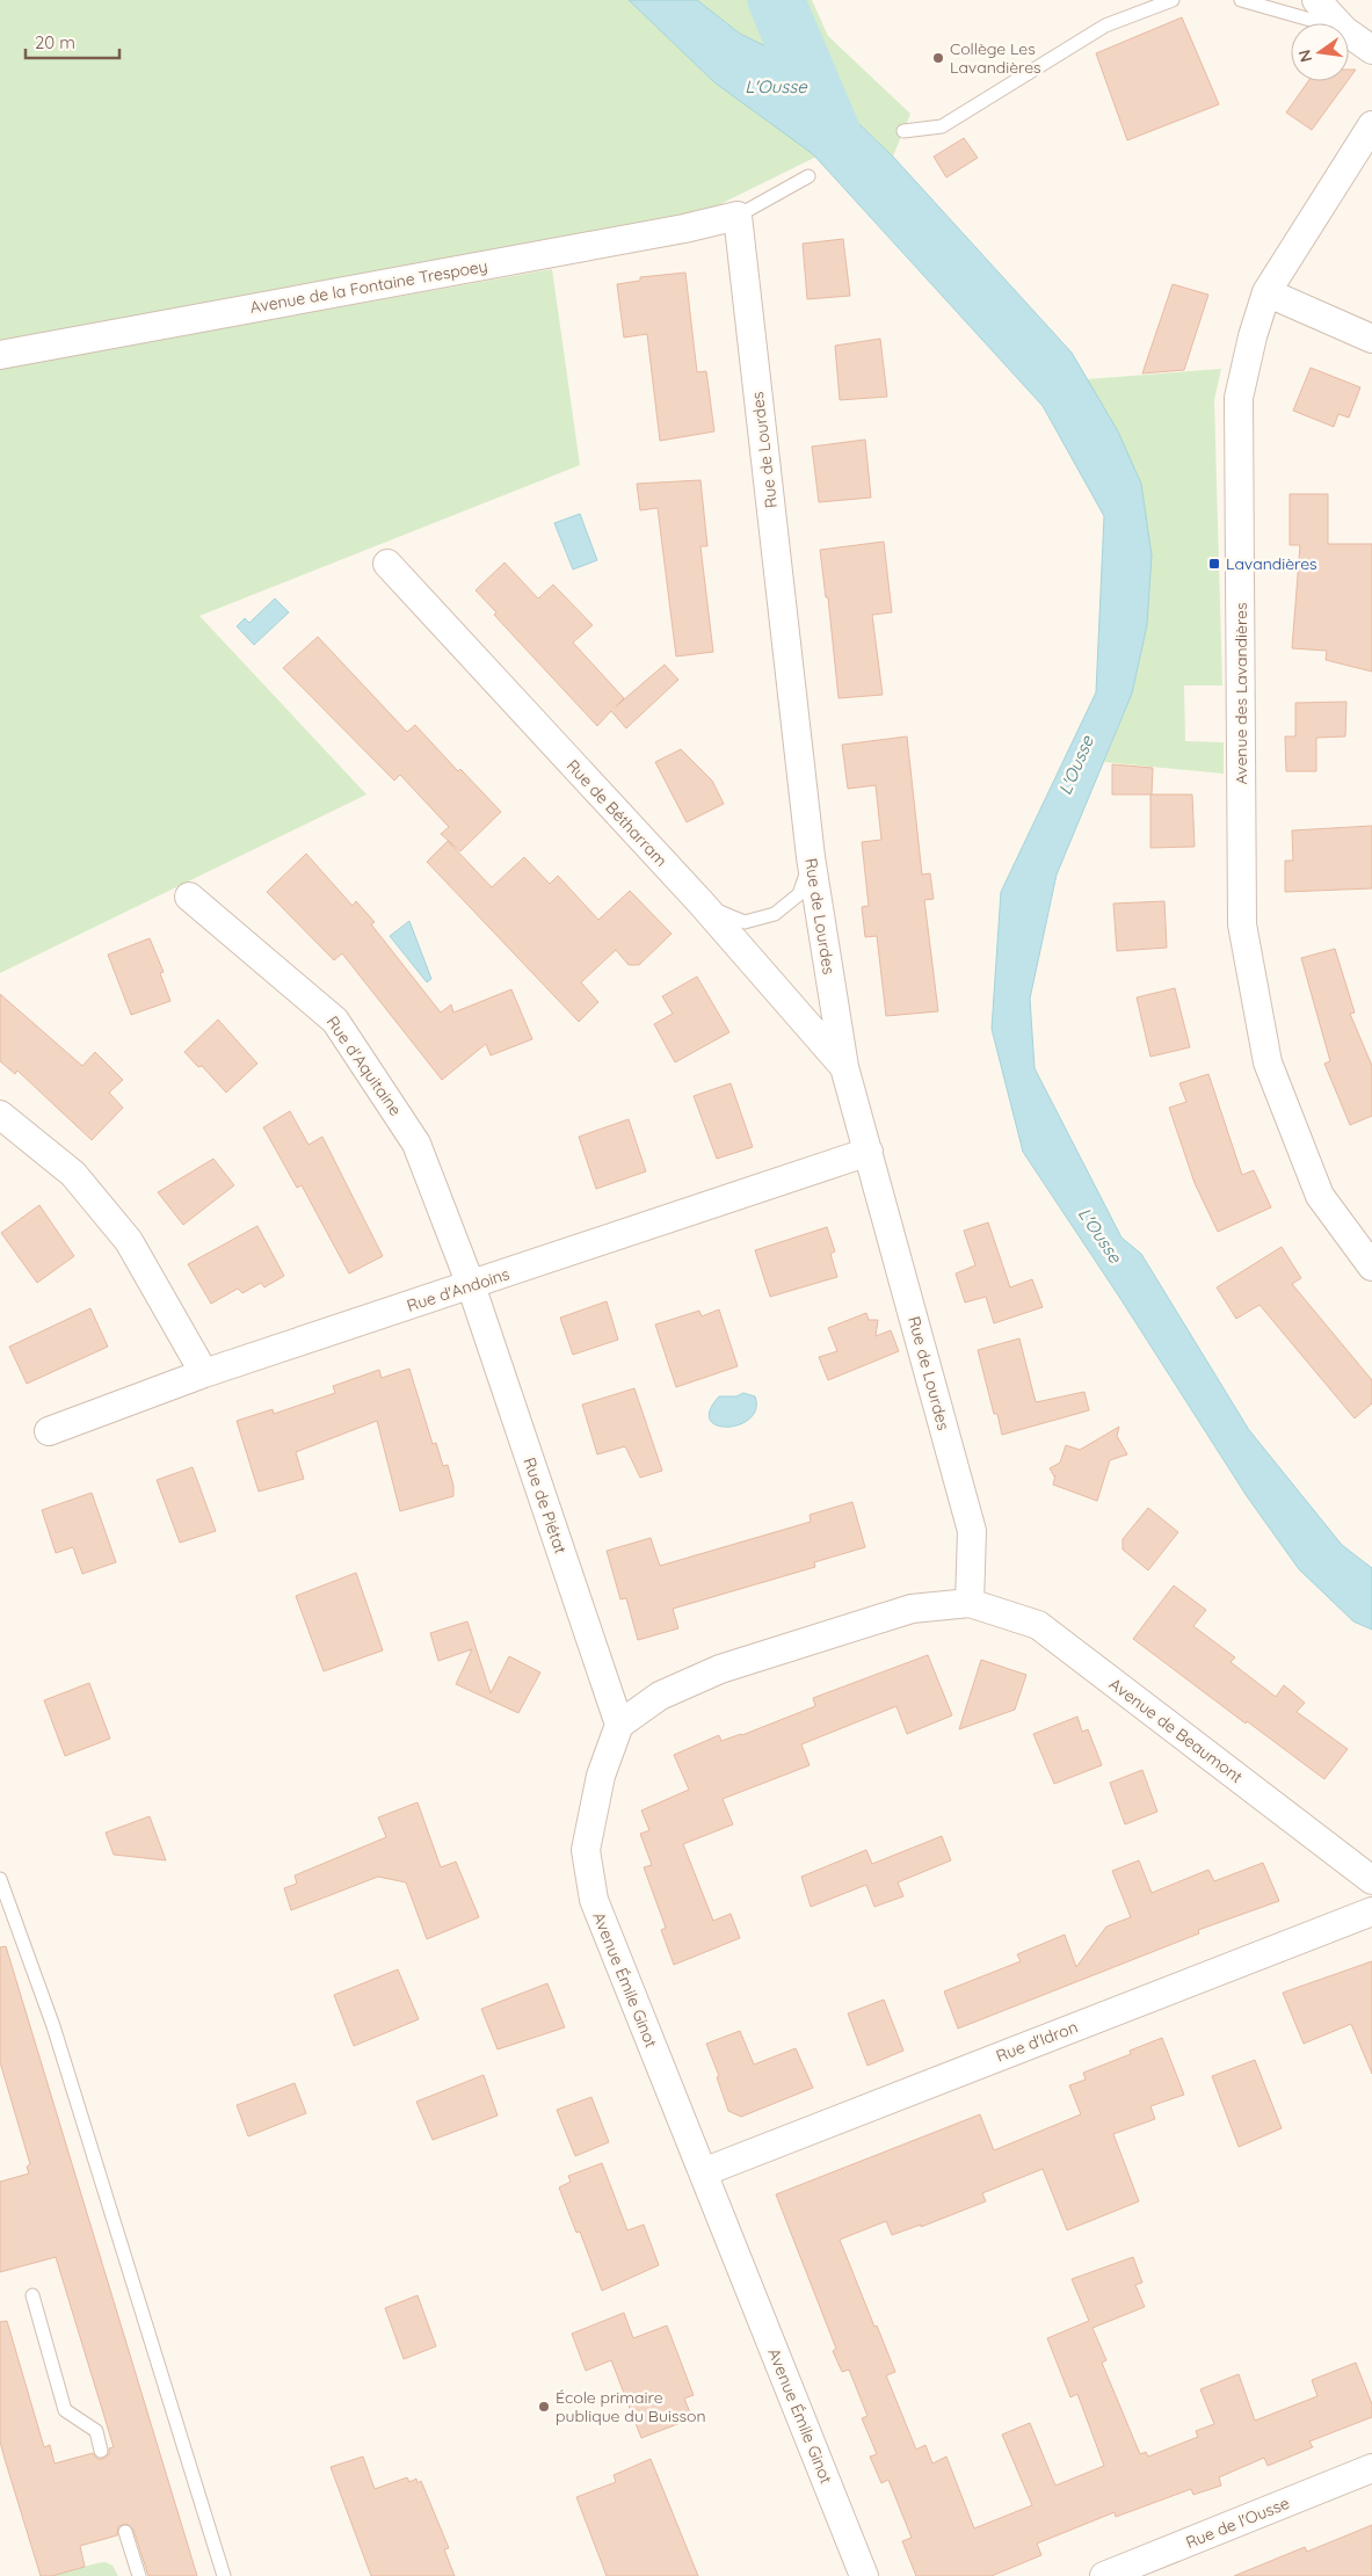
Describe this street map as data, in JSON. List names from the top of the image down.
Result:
{
  "streets": {
    "street": [
      "Avenue de la Fontaine Trespoey",
      "Rue de Lourdes",
      "Avenue des Lavandières",
      "Rue de Bétharram",
      "Rue d'Aquitaine",
      "Rue d'Andoins",
      "Rue de Piétat",
      "Avenue de Beaumont",
      "Avenue Émile Ginot",
      "Rue d'Idron",
      "Rue de l'Ousse"
    ]
  },
  "crossings": [
    ["Avenue de la Fontaine Trespoey", "Rue de Lourdes"],
    ["Rue de Lourdes", "Rue de Bétharram"],
    ["Rue de Lourdes", "Rue d'Andoins"],
    ["Rue de Lourdes", "Avenue de Beaumont"],
    ["Rue d'Aquitaine", "Rue d'Andoins"],
    ["Rue d'Aquitaine", "Rue de Piétat"],
    ["Rue d'Andoins", "Rue de Piétat"],
    ["Rue de Piétat", "Avenue Émile Ginot"],
    ["Avenue Émile Ginot", "Rue d'Idron"]
  ],
  "water": ["L'Ousse"],
  "places": {
    "other": ["Collège Les Lavandières", "École primaire publique du Buisson"],
    "transit": ["Lavandières"]
  },
  "scale_bar": "20 m",
  "north": "left"
}
